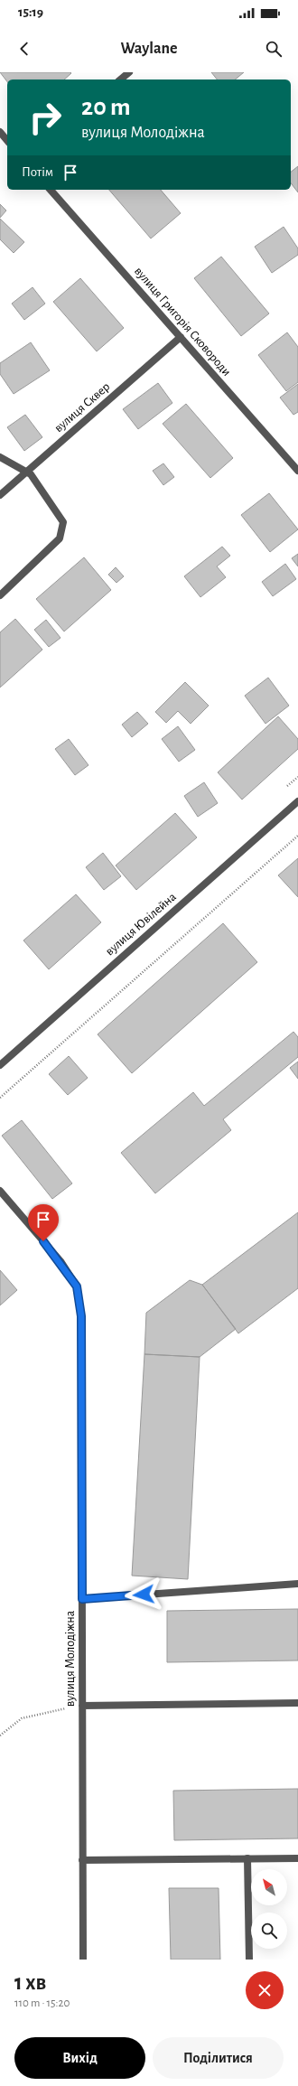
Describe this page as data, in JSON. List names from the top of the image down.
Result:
{
  "streets": {
    "street": [
      "вулиця Григорія Сковороди",
      "вулиця Сквер",
      "вулиця Ювілейна",
      "вулиця Молодіжна"
    ]
  },
  "crossings": [
    ["вулиця Григорія Сковороди", "вулиця Сквер"]
  ],
  "north": "top left",
  "page": {
    "status": "15:19",
    "header": "Waylane",
    "turn": ["20 m", "вулиця Молодіжна"],
    "then": "Потім",
    "heading": ["1 хв", "110 m · 15:20"],
    "buttons": ["Вихід", "Поділитися"]
  }
}
